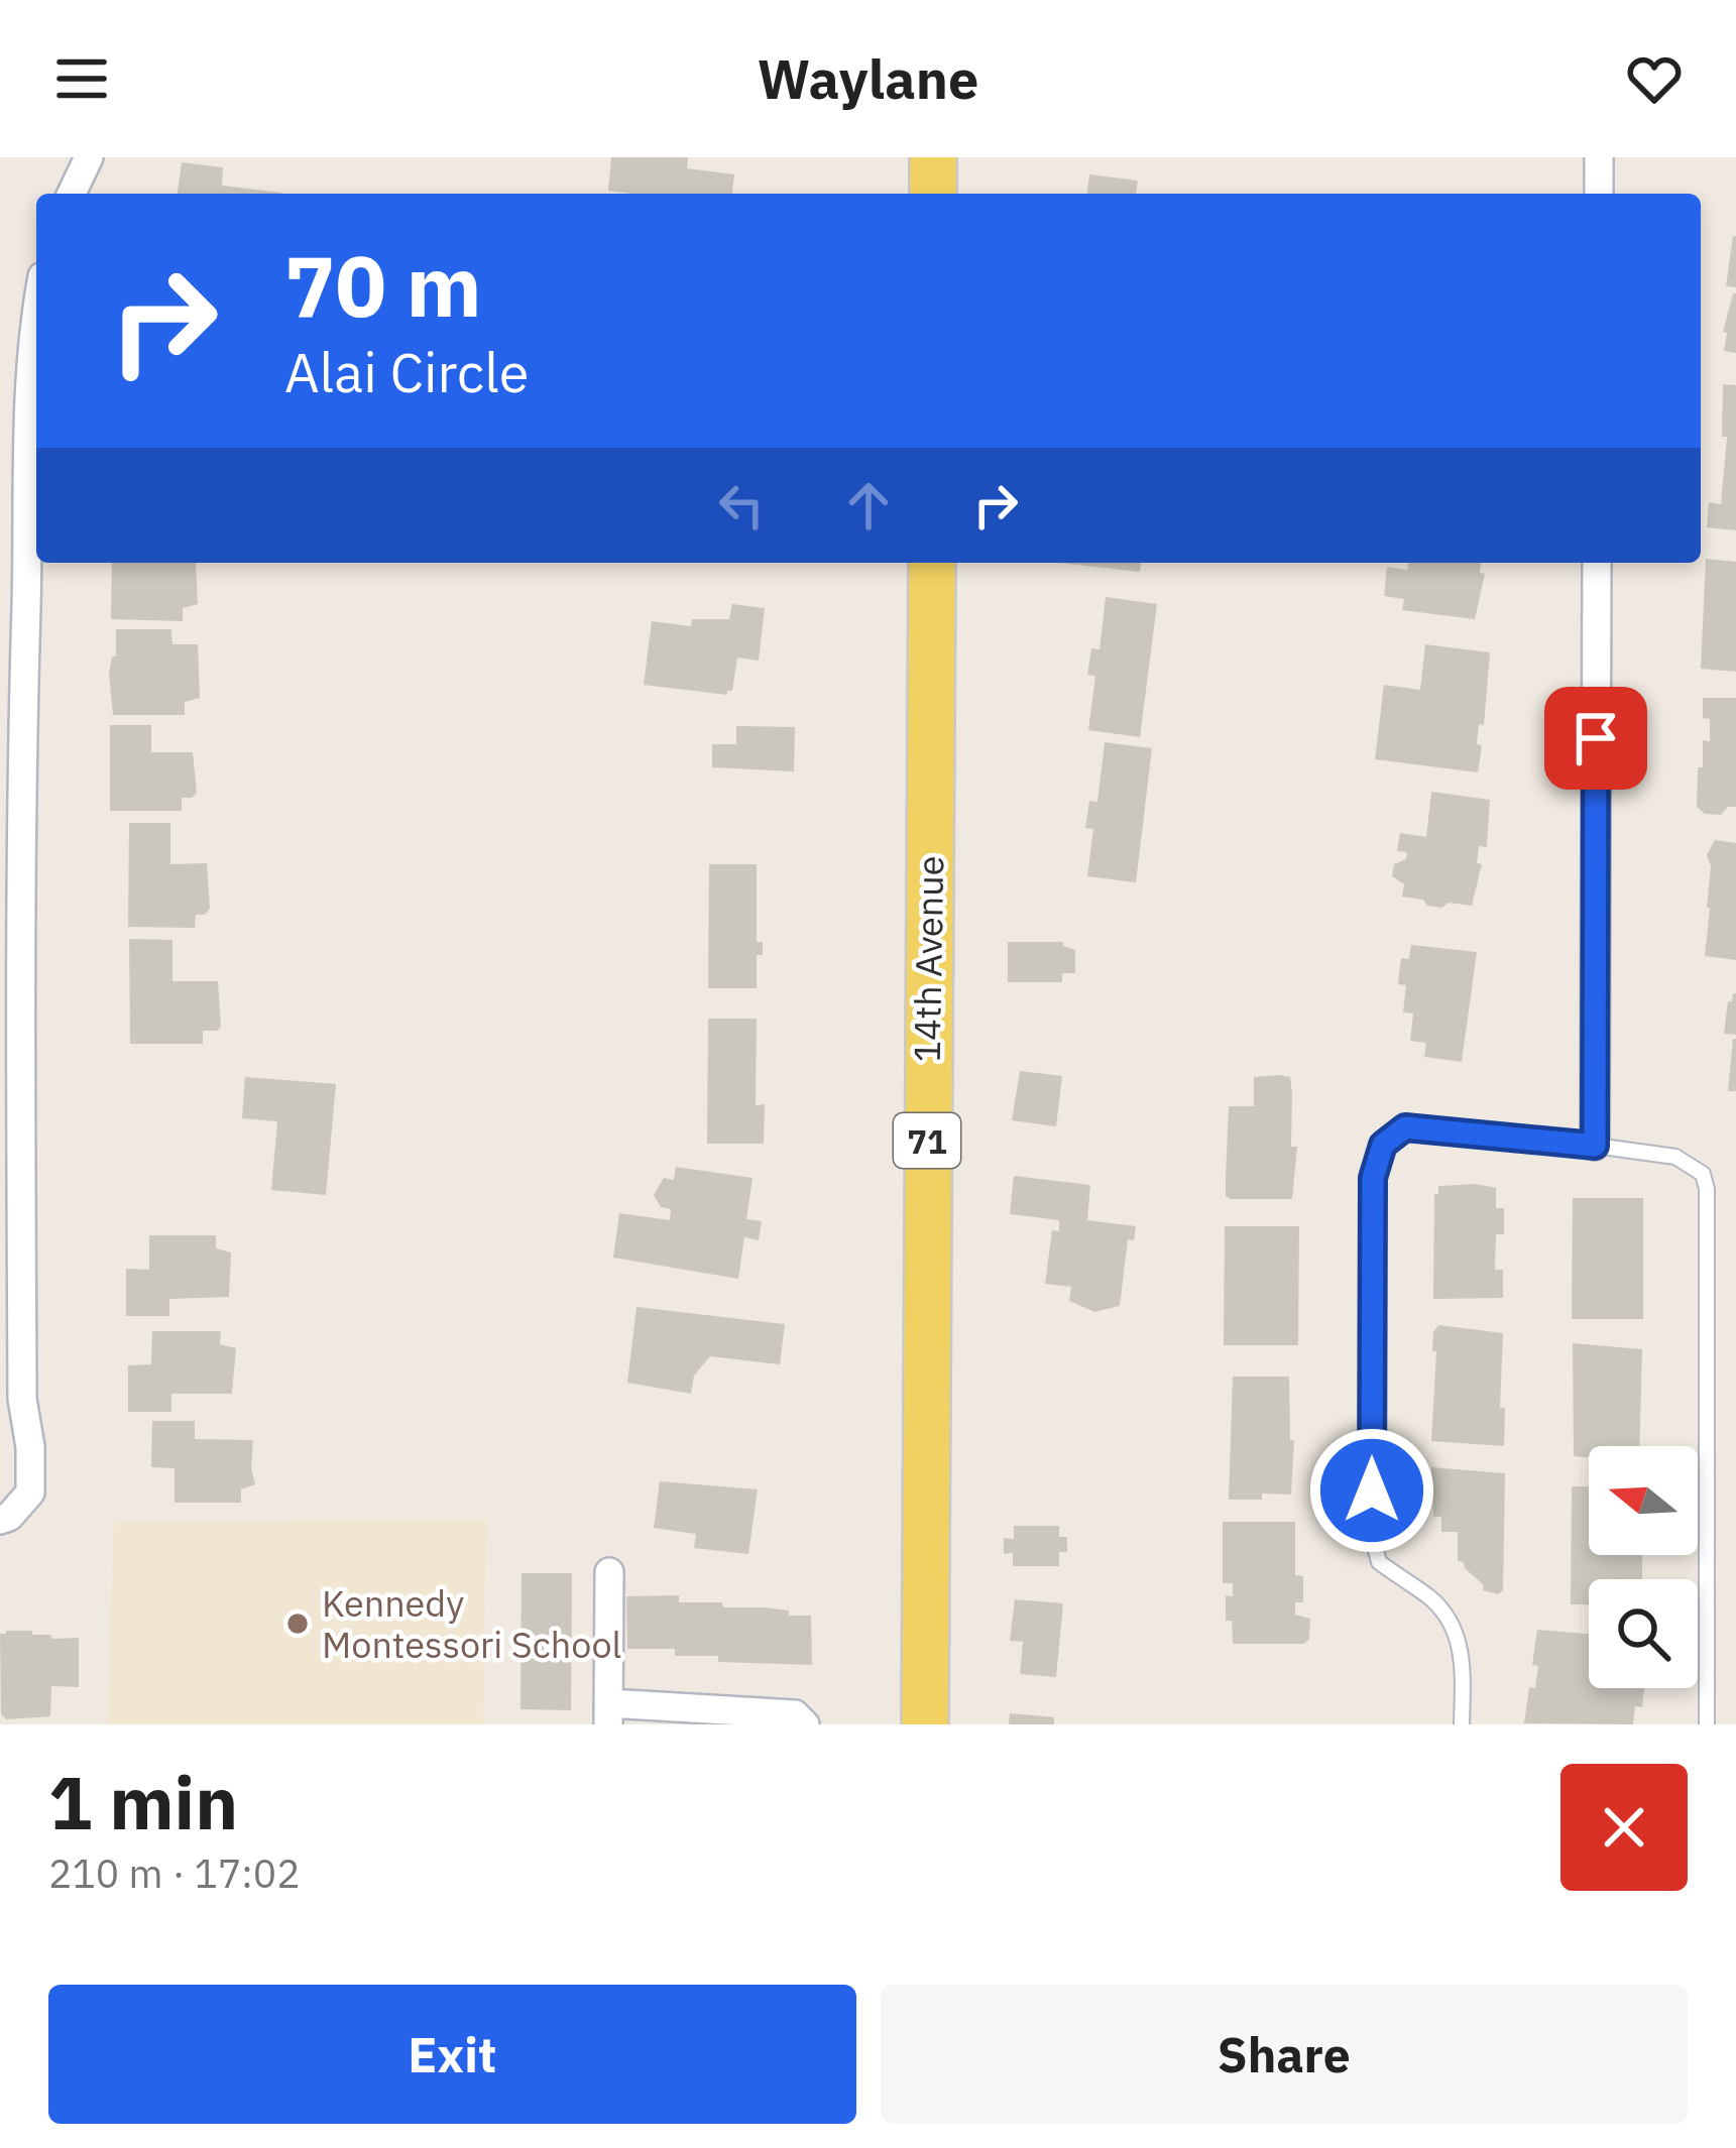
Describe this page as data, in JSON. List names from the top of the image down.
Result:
{
  "streets": {
    "main road": ["14th Avenue", "71"]
  },
  "places": ["Kennedy Montessori School"],
  "north": "left",
  "page": {
    "header": "Waylane",
    "turn": ["70 m", "Alai Circle"],
    "heading": ["1 min", "210 m · 17:02"],
    "buttons": ["Exit", "Share"]
  }
}
